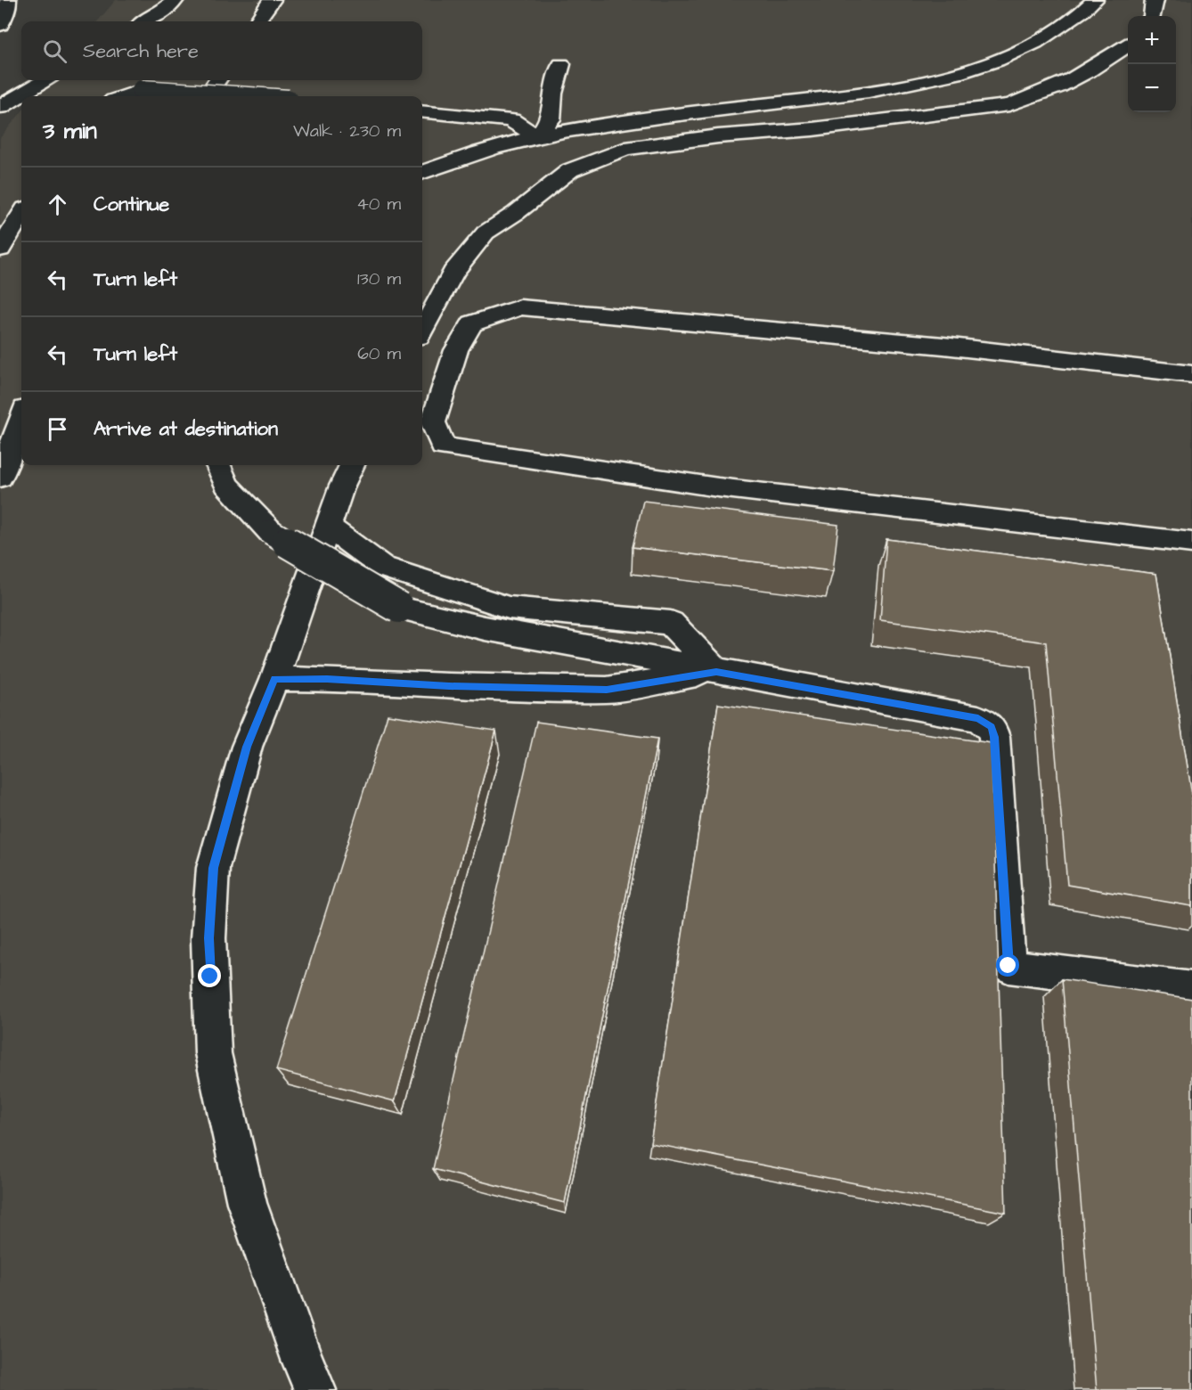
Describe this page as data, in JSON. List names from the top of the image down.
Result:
{
  "page": {
    "map_buttons": ["+", "−"],
    "search": "Search here",
    "heading": ["3 min", "Walk · 230 m"],
    "list": [
      ["Continue", "40 m"],
      ["Turn left", "130 m"],
      ["Turn left", "60 m"],
      "Arrive at destination"
    ]
  }
}
